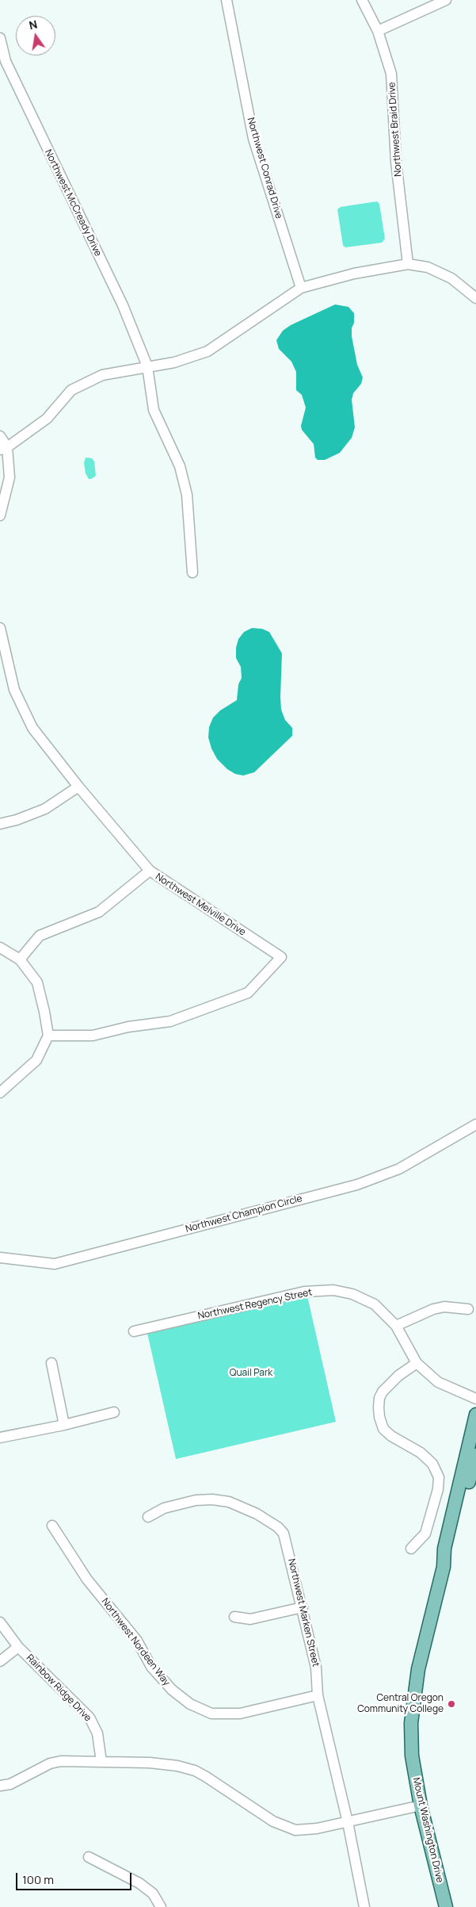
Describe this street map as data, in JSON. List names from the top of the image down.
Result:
{
  "streets": {
    "main road": ["Mount Washington Drive"],
    "street": [
      "Northwest Braid Drive",
      "Northwest Conrad Drive",
      "Northwest McCready Drive",
      "Northwest Melville Drive",
      "Northwest Champion Circle",
      "Northwest Regency Street",
      "Northwest Marken Street",
      "Northwest Nordeen Way",
      "Rainbow Ridge Drive"
    ]
  },
  "crossings": [
    ["Northwest Marken Street", "Northwest Nordeen Way"]
  ],
  "parks": ["Quail Park"],
  "places": ["Central Oregon Community College"],
  "scale_bar": "100 m",
  "north": "top"
}
